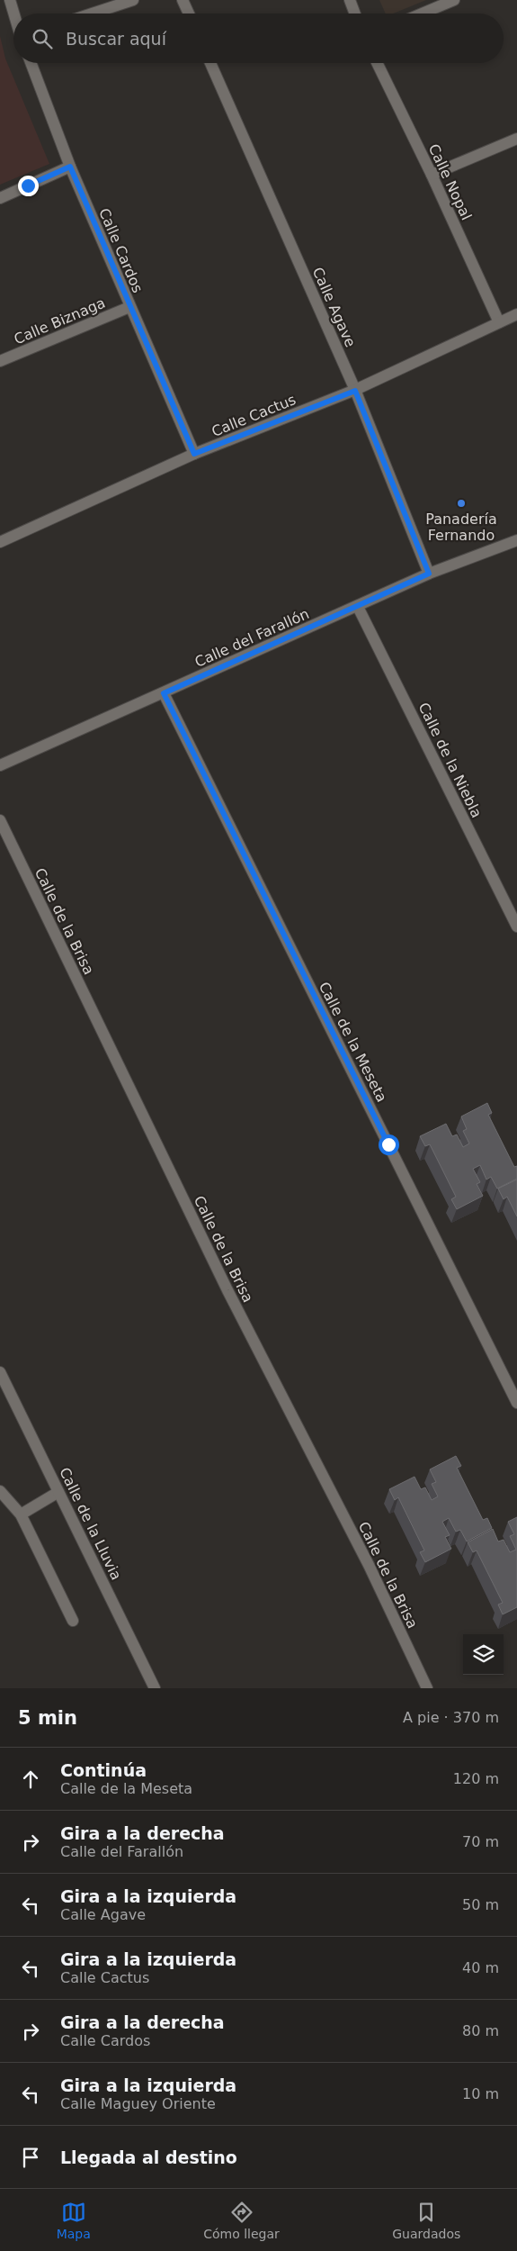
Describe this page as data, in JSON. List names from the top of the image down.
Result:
{
  "streets": {
    "street": [
      "Calle Nopal",
      "Calle Cardos",
      "Calle Agave",
      "Calle Biznaga",
      "Calle Cactus",
      "Calle del Farallón",
      "Calle de la Niebla",
      "Calle de la Brisa",
      "Calle de la Meseta",
      "Calle de la Lluvia"
    ]
  },
  "crossings": [
    ["Calle Nopal", "Calle Cactus"],
    ["Calle Cardos", "Calle Biznaga"],
    ["Calle Cardos", "Calle Cactus"],
    ["Calle Agave", "Calle Cactus"],
    ["Calle Agave", "Calle del Farallón"],
    ["Calle del Farallón", "Calle de la Niebla"],
    ["Calle del Farallón", "Calle de la Meseta"]
  ],
  "places": ["Panadería Fernando"],
  "page": {
    "search": "Buscar aquí",
    "heading": ["5 min", "A pie · 370 m"],
    "list": [
      ["Continúa", "Calle de la Meseta", "120 m"],
      ["Gira a la derecha", "Calle del Farallón", "70 m"],
      ["Gira a la izquierda", "Calle Agave", "50 m"],
      ["Gira a la izquierda", "Calle Cactus", "40 m"],
      ["Gira a la derecha", "Calle Cardos", "80 m"],
      ["Gira a la izquierda", "Calle Maguey Oriente", "10 m"],
      "Llegada al destino"
    ],
    "nav": ["Mapa", "Cómo llegar", "Guardados"]
  }
}
